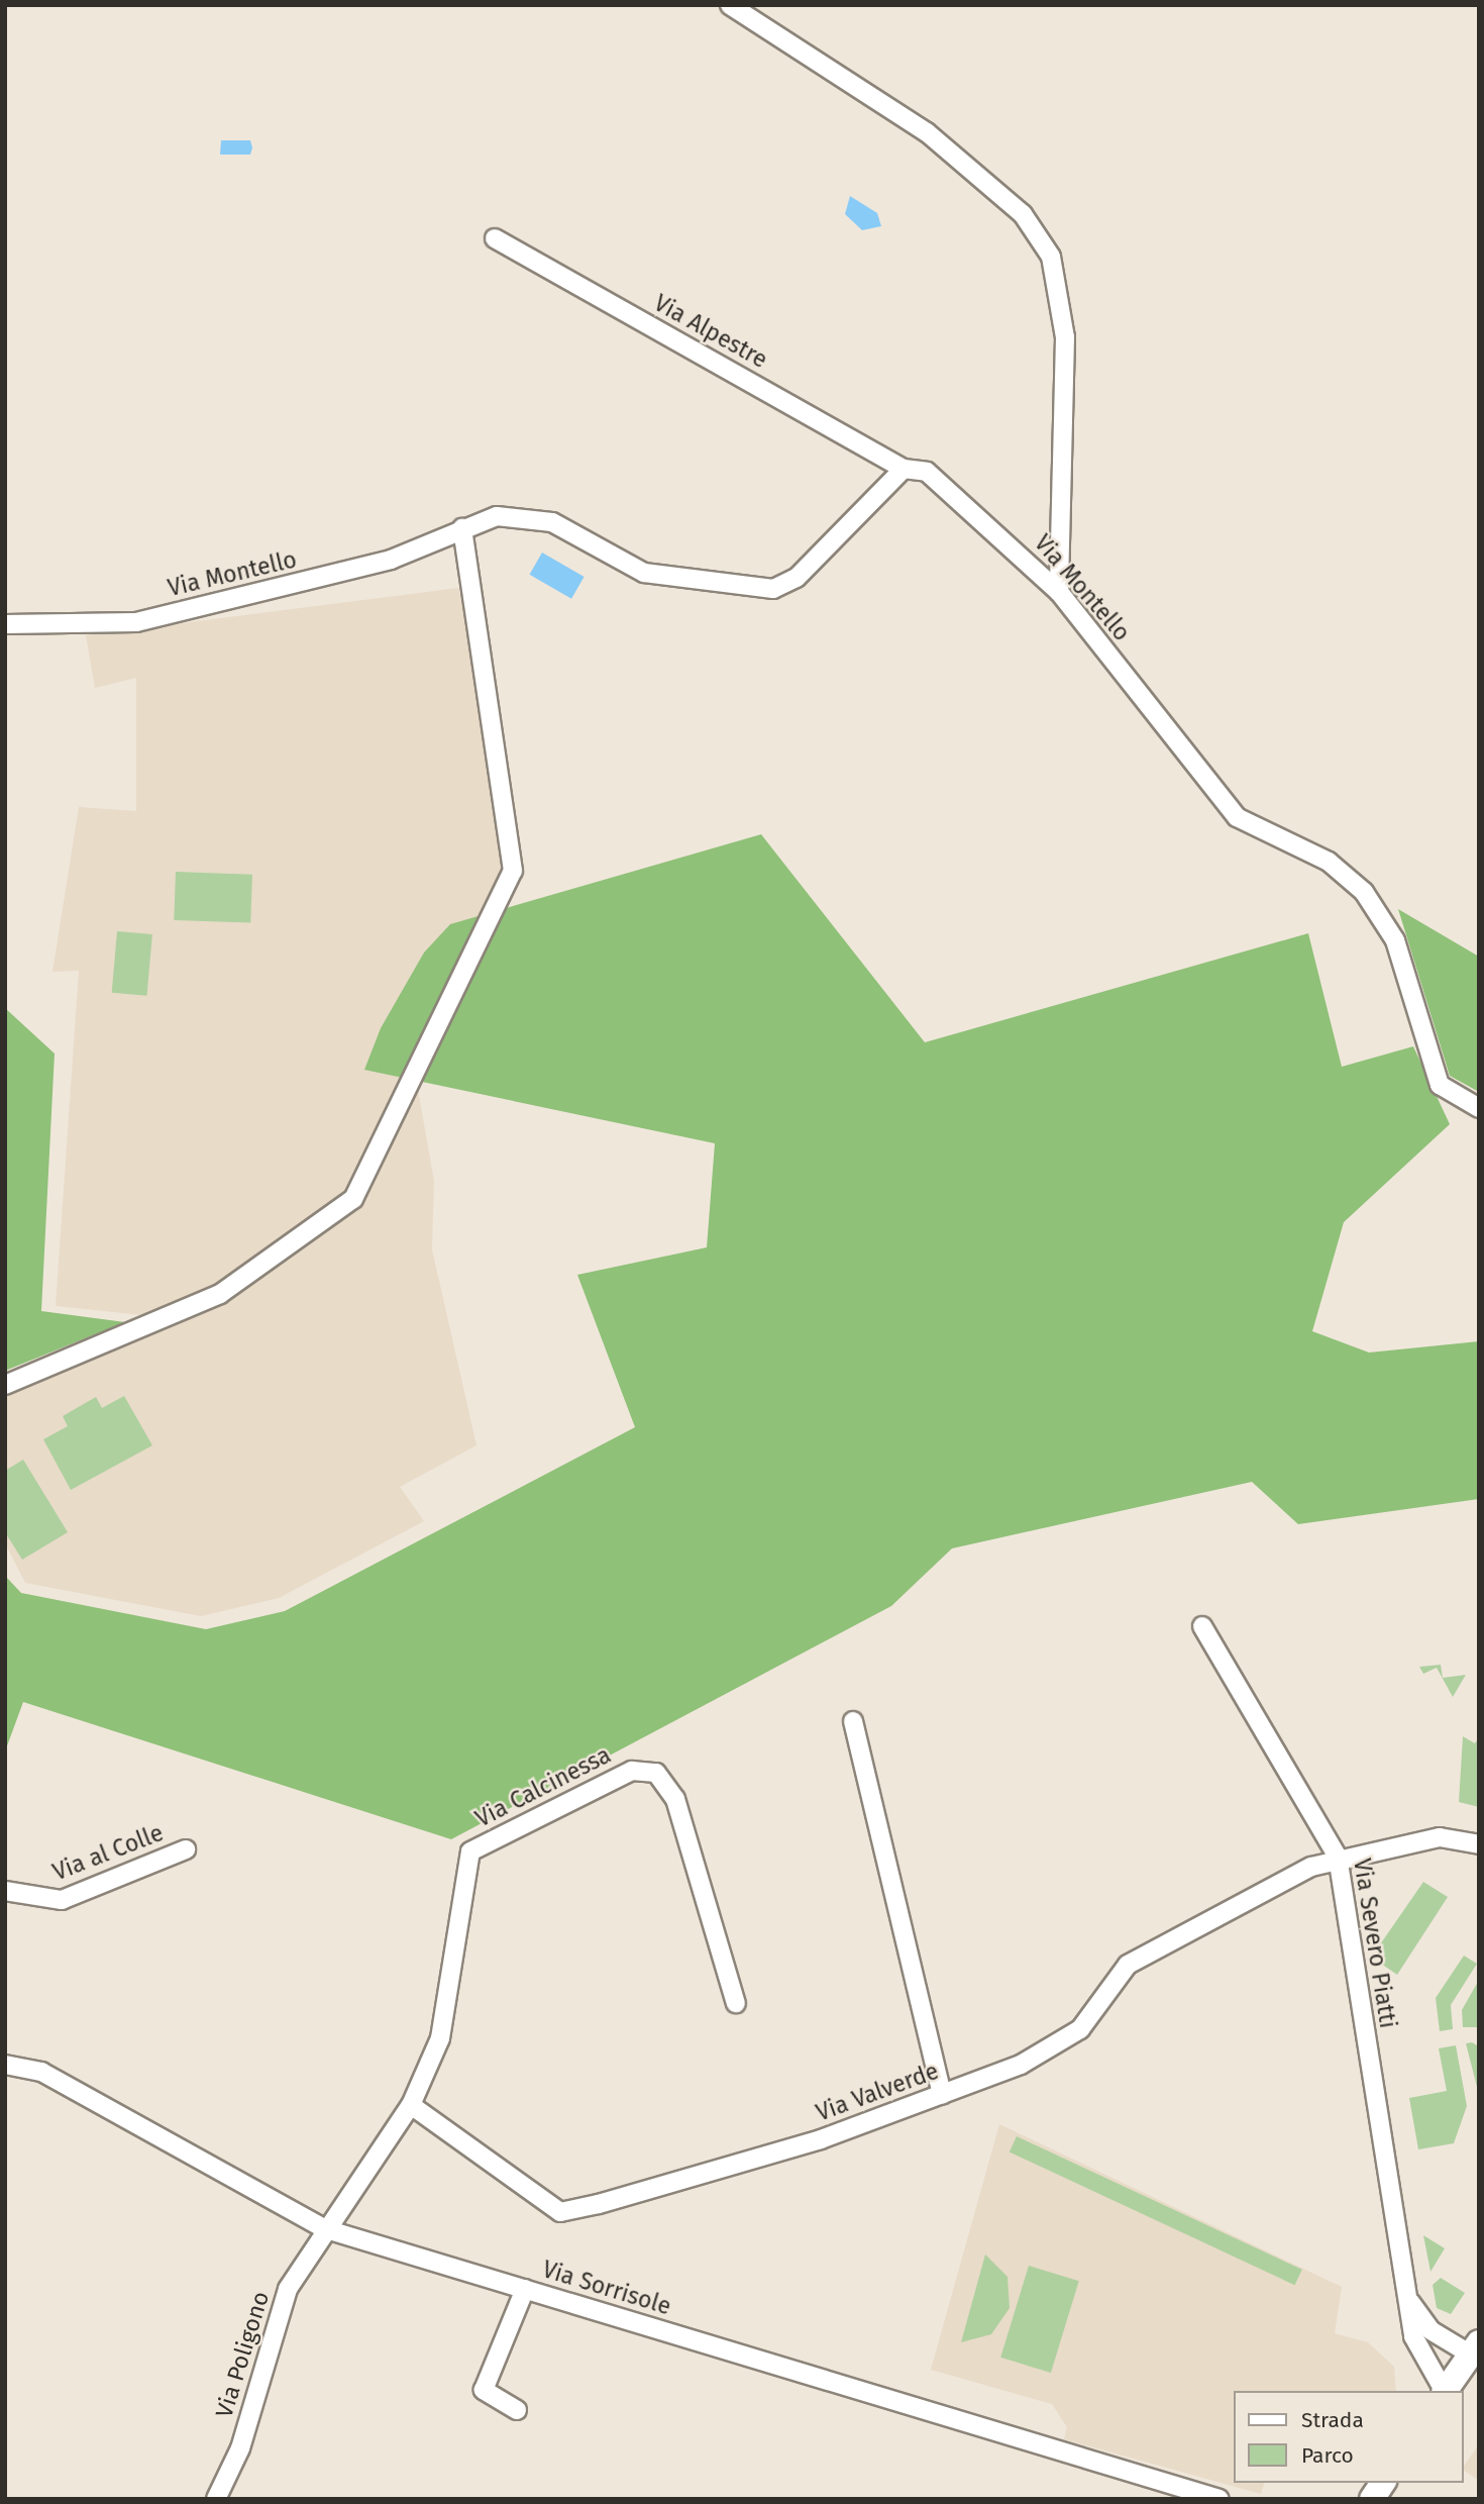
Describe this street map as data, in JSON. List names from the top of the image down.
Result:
{
  "streets": {
    "street": [
      "Via Alpestre",
      "Via Montello",
      "Via Calcinessa",
      "Via al Colle",
      "Via Severo Piatti",
      "Via Valverde",
      "Via Sorrisole",
      "Via Poligono"
    ]
  },
  "crossings": [
    ["Via Alpestre", "Via Montello"],
    ["Via Calcinessa", "Via Valverde"],
    ["Via Severo Piatti", "Via Valverde"],
    ["Via Sorrisole", "Via Poligono"]
  ],
  "legend": ["Strada", "Parco"]
}
